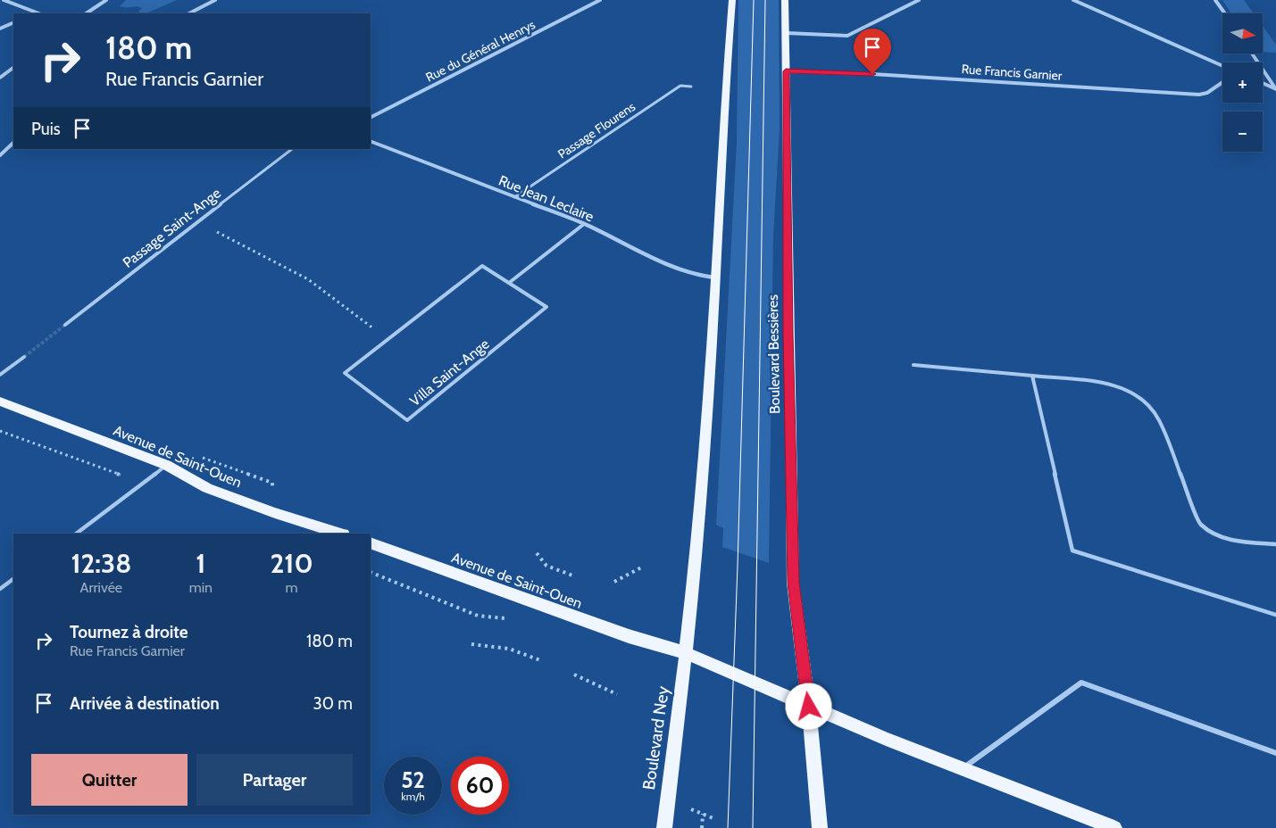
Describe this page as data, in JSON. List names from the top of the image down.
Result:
{
  "streets": {
    "main road": ["Boulevard Bessières", "Avenue de Saint-Ouen", "Boulevard Ney"],
    "street": [
      "Rue du Général Henrys",
      "Rue Francis Garnier",
      "Passage Flourens",
      "Rue Jean Leclaire",
      "Passage Saint-Ange"
    ],
    "lane": ["Villa Saint-Ange"]
  },
  "crossings": [
    ["Rue Francis Garnier", "Boulevard Bessières"],
    ["Passage Flourens", "Rue Jean Leclaire"],
    ["Boulevard Bessières", "Avenue de Saint-Ouen"],
    ["Avenue de Saint-Ouen", "Boulevard Ney"]
  ],
  "north": "right",
  "page": {
    "map_buttons": ["+", "−"],
    "turn": ["180 m", "Rue Francis Garnier"],
    "then": "Puis",
    "eta": [
      "12:38",
      "Arrivée",
      "1",
      "min",
      "210",
      "m"
    ],
    "list": [
      {
        "name": "Tournez à droite",
        "note": "Rue Francis Garnier",
        "value": "180 m"
      },
      {
        "name": "Arrivée à destination",
        "value": "30 m"
      }
    ],
    "buttons": ["Quitter", "Partager"],
    "speed": "52 km/h",
    "limit": "60"
  }
}
